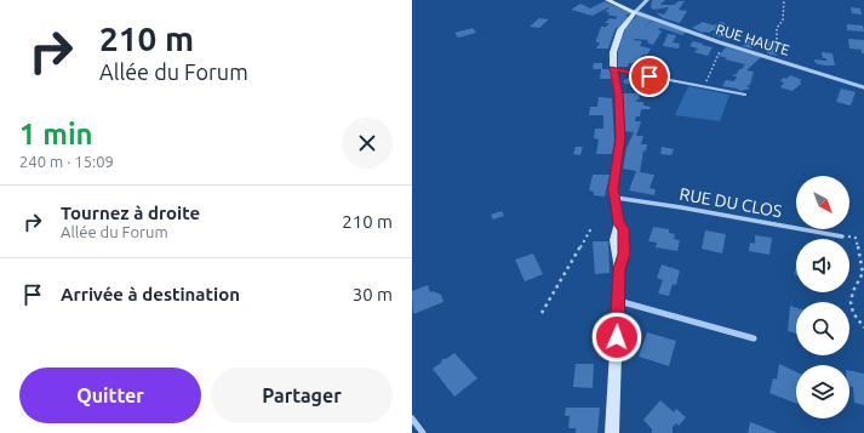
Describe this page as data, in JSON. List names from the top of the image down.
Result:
{
  "streets": {
    "street": ["RUE HAUTE", "RUE DU CLOS"]
  },
  "north": "bottom right",
  "page": {
    "turn": ["210 m", "Allée du Forum"],
    "heading": ["1 min", "240 m · 15:09"],
    "list": [
      {
        "name": "Tournez à droite",
        "note": "Allée du Forum",
        "value": "210 m"
      },
      {
        "name": "Arrivée à destination",
        "value": "30 m"
      }
    ],
    "buttons": ["Quitter", "Partager"]
  }
}
